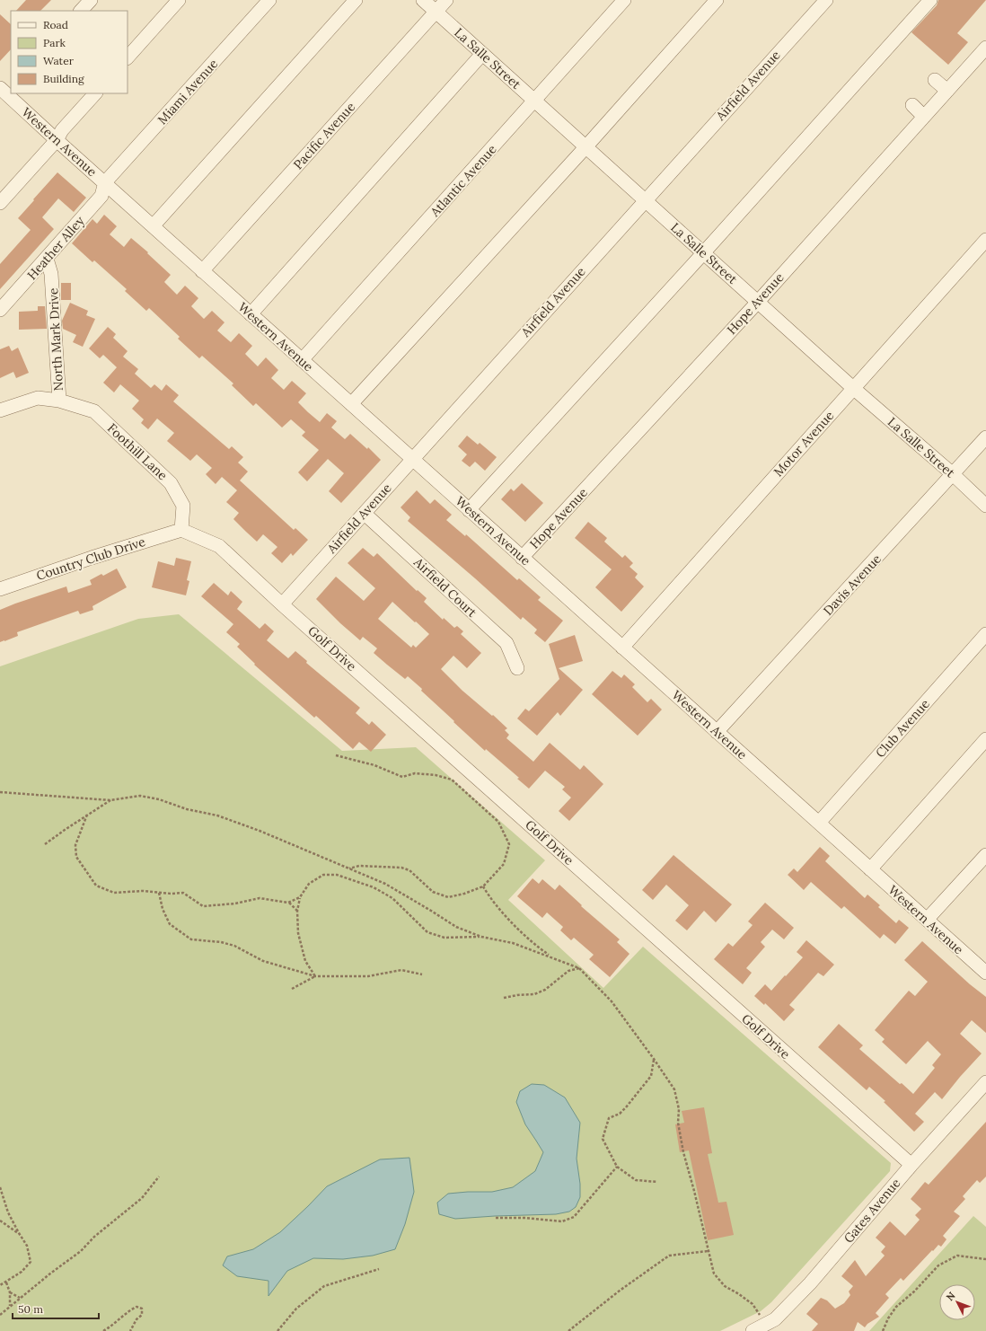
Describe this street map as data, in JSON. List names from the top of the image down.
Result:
{
  "streets": {
    "street": [
      "La Salle Street",
      "Airfield Avenue",
      "Miami Avenue",
      "Pacific Avenue",
      "Western Avenue",
      "Atlantic Avenue",
      "Heather Alley",
      "Hope Avenue",
      "North Mark Drive",
      "Motor Avenue",
      "Foothill Lane",
      "Country Club Drive",
      "Davis Avenue",
      "Airfield Court",
      "Golf Drive",
      "Club Avenue",
      "Gates Avenue"
    ]
  },
  "crossings": [
    ["La Salle Street", "Airfield Avenue"],
    ["La Salle Street", "Pacific Avenue"],
    ["La Salle Street", "Atlantic Avenue"],
    ["La Salle Street", "Hope Avenue"],
    ["La Salle Street", "Motor Avenue"],
    ["La Salle Street", "Davis Avenue"],
    ["Airfield Avenue", "Western Avenue"],
    ["Airfield Avenue", "Airfield Court"],
    ["Airfield Avenue", "Golf Drive"],
    ["Miami Avenue", "Western Avenue"],
    ["Miami Avenue", "Heather Alley"],
    ["Pacific Avenue", "Western Avenue"],
    ["Western Avenue", "Atlantic Avenue"],
    ["Western Avenue", "Heather Alley"],
    ["Western Avenue", "Hope Avenue"],
    ["Western Avenue", "Motor Avenue"],
    ["Western Avenue", "Davis Avenue"],
    ["Western Avenue", "Club Avenue"],
    ["Heather Alley", "North Mark Drive"],
    ["North Mark Drive", "Foothill Lane"],
    ["Foothill Lane", "Country Club Drive"],
    ["Foothill Lane", "Golf Drive"],
    ["Country Club Drive", "Golf Drive"],
    ["Golf Drive", "Gates Avenue"]
  ],
  "legend": [
    "Road",
    "Park",
    "Water",
    "Building"
  ],
  "scale_bar": "50 m",
  "north": "top left"
}
